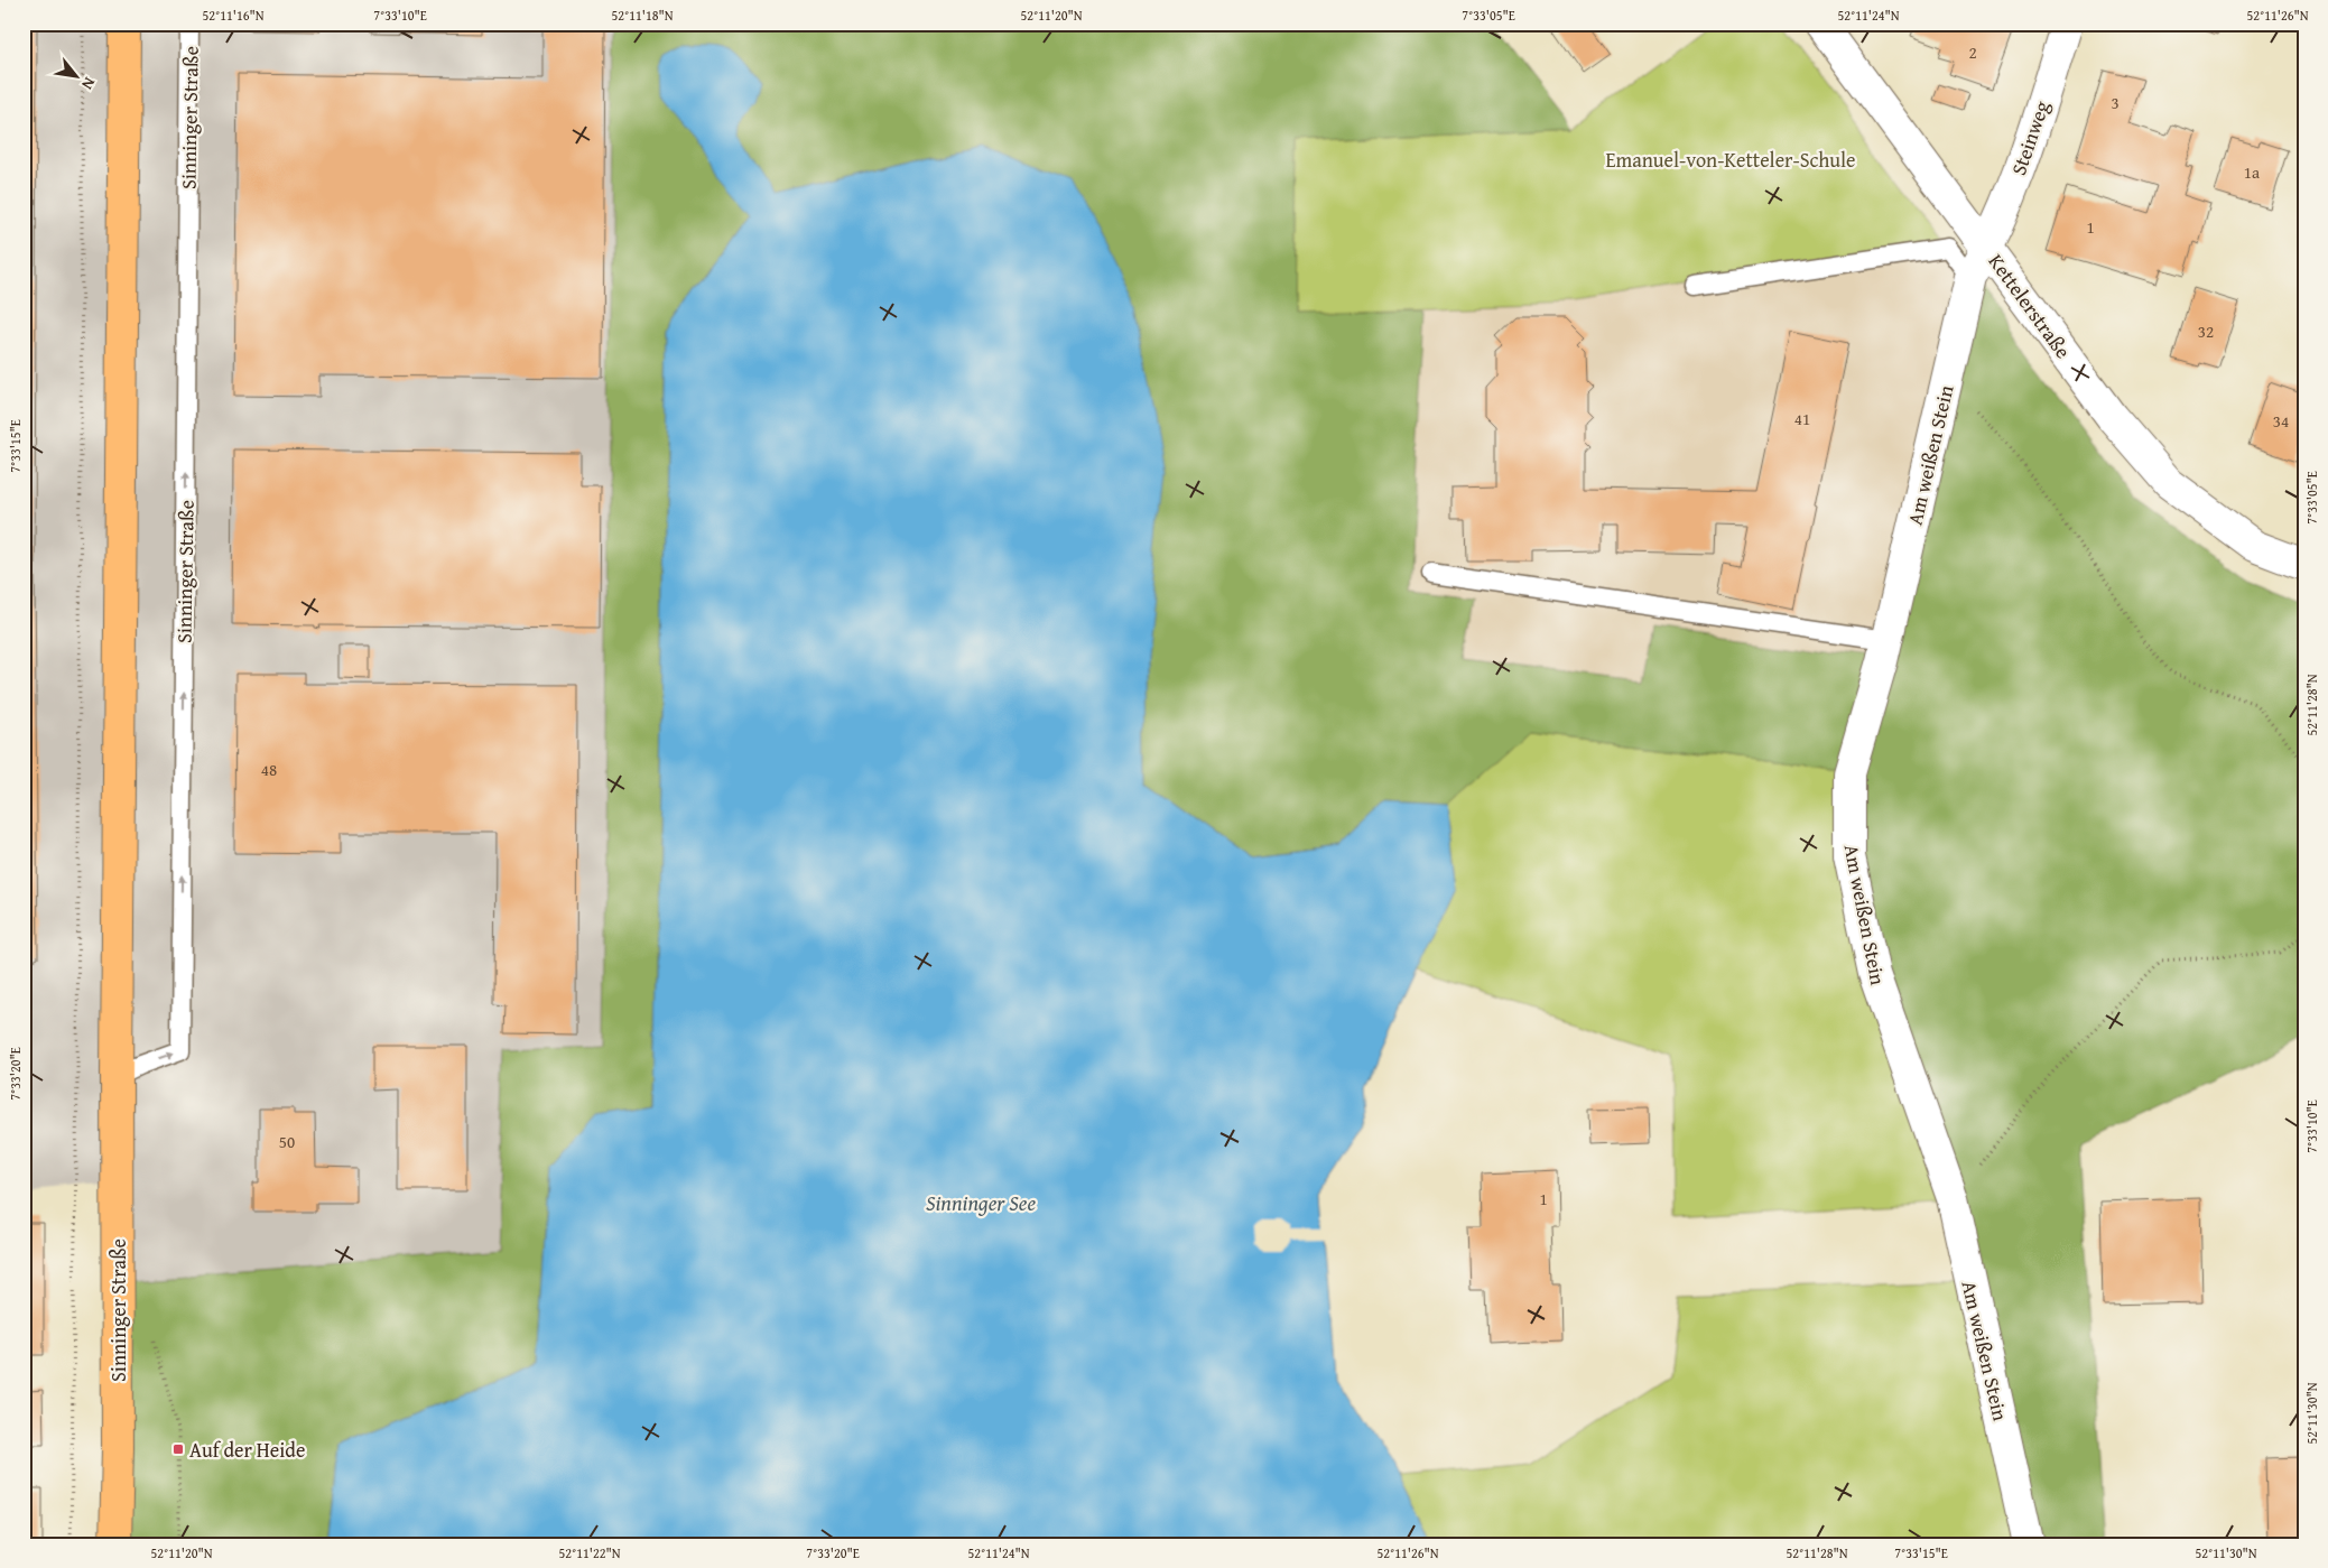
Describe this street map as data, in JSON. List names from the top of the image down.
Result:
{
  "streets": {
    "main road": ["Sinninger Straße"],
    "street": ["Steinweg", "Kettelerstraße", "Am weißen Stein"]
  },
  "crossings": [
    ["Steinweg", "Kettelerstraße"],
    ["Steinweg", "Am weißen Stein"],
    ["Kettelerstraße", "Am weißen Stein"]
  ],
  "water": ["Sinninger See"],
  "parks": ["Emanuel-von-Ketteler-Schule"],
  "places": {
    "transit": ["Auf der Heide"]
  },
  "house_numbers": [
    "2",
    "3",
    "1a",
    "1",
    "32",
    "41",
    "34",
    "48",
    "50",
    "1"
  ],
  "north": "bottom right",
  "coordinates": [
    "52°11'16\"N",
    "7°33'10\"E",
    "52°11'18\"N",
    "52°11'20\"N",
    "7°33'05\"E",
    "52°11'24\"N",
    "52°11'26\"N",
    "7°33'15\"E",
    "52°11'28\"N",
    "7°33'20\"E",
    "52°11'30\"N",
    "52°11'22\"N"
  ]
}
